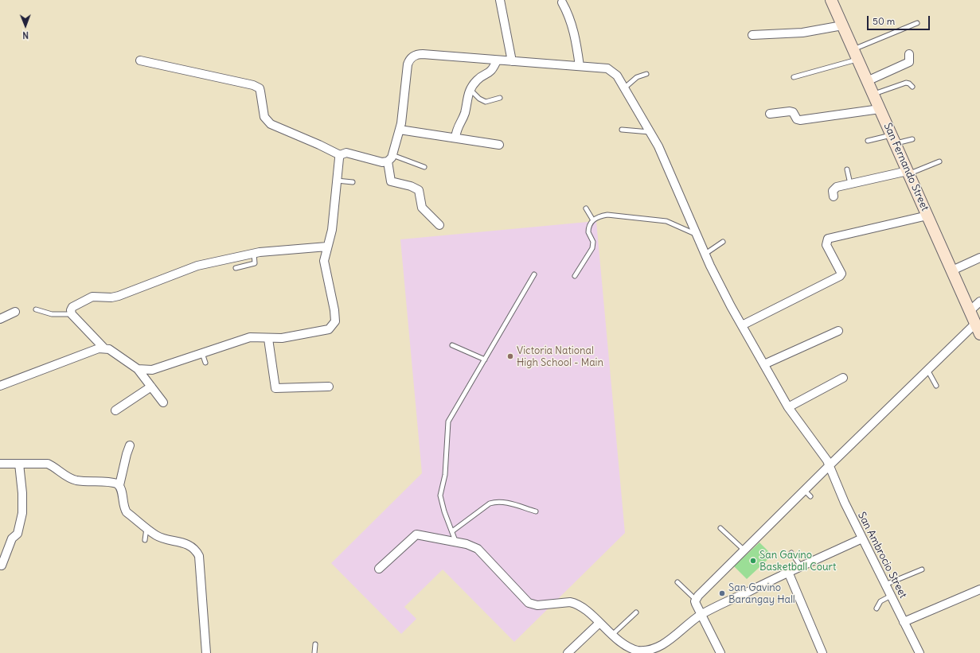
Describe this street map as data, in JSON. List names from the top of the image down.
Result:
{
  "streets": {
    "main road": ["San Fernando Street"],
    "street": ["San Ambrocio Street"]
  },
  "places": ["Victoria National High School - Main", "San Gavino Basketball Court", "San Gavino Barangay Hall"],
  "scale_bar": "50 m",
  "north": "bottom"
}
